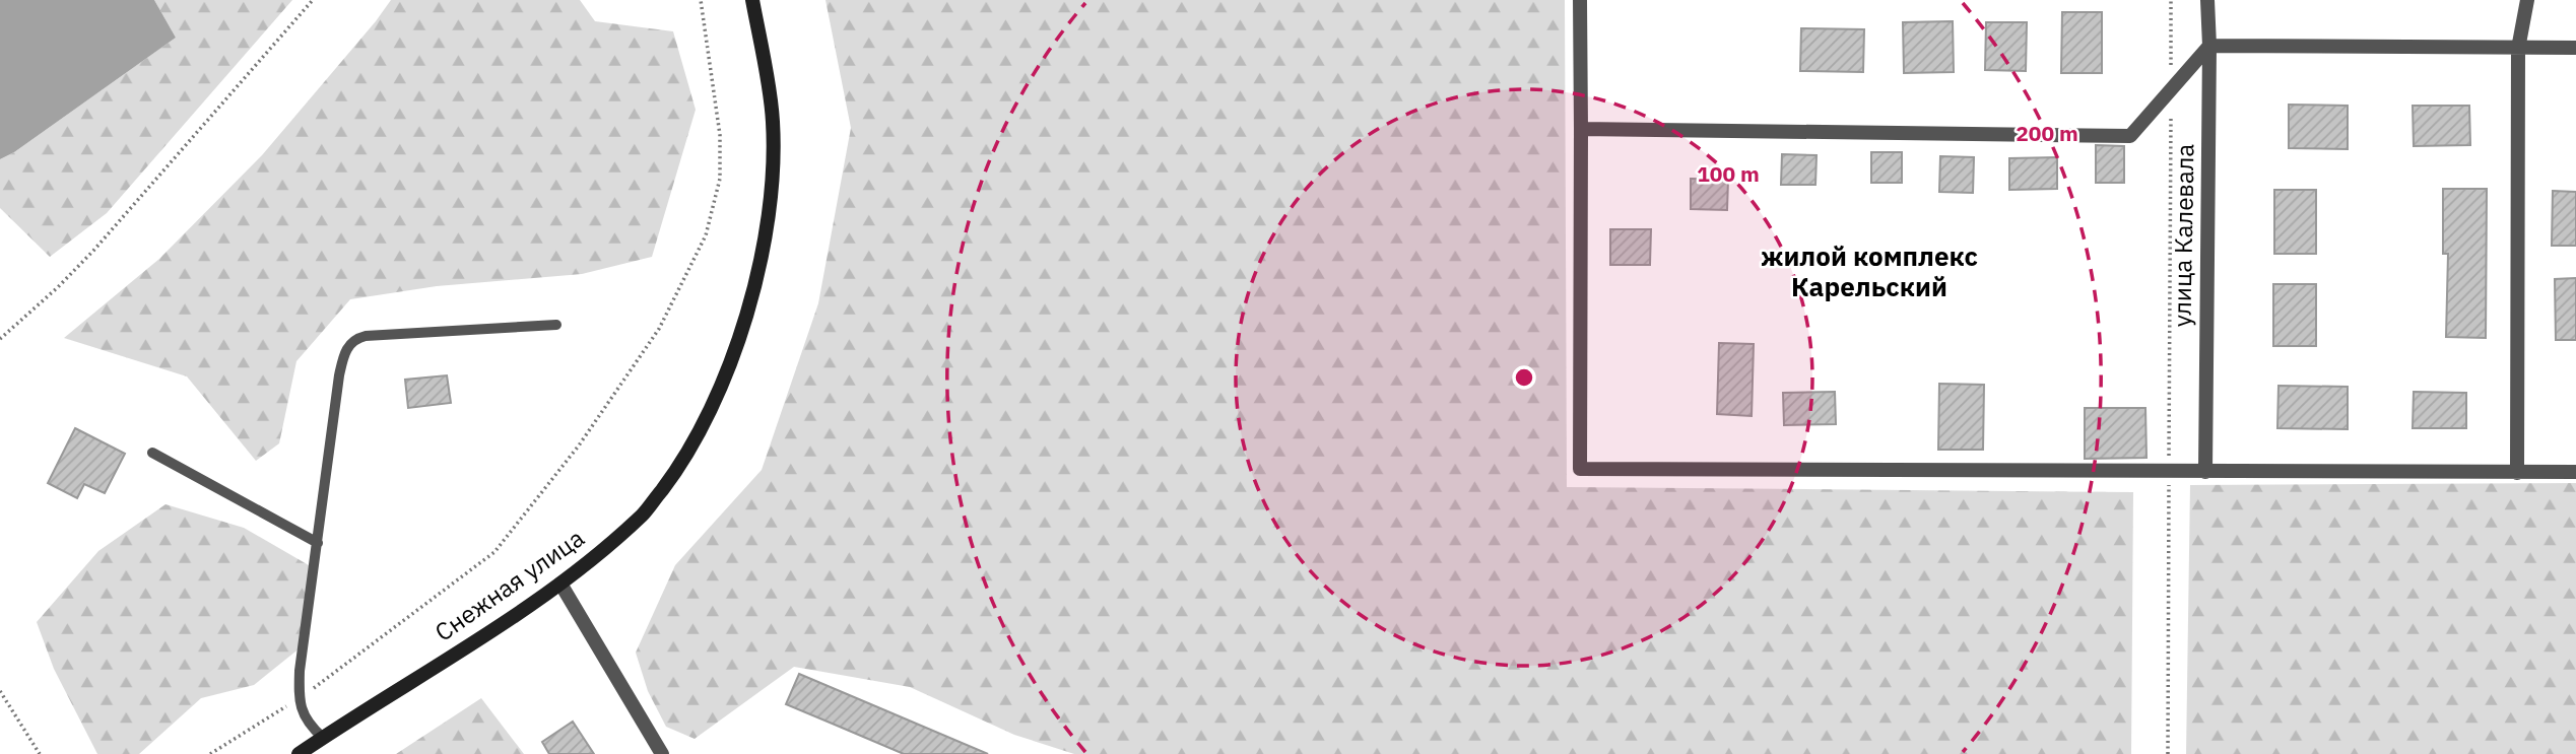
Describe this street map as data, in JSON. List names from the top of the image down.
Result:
{
  "streets": {
    "street": ["улица Калевала", "Снежная улица"]
  },
  "districts": ["жилой комплекс Карельский"],
  "rings": ["200 m", "100 m"]
}
